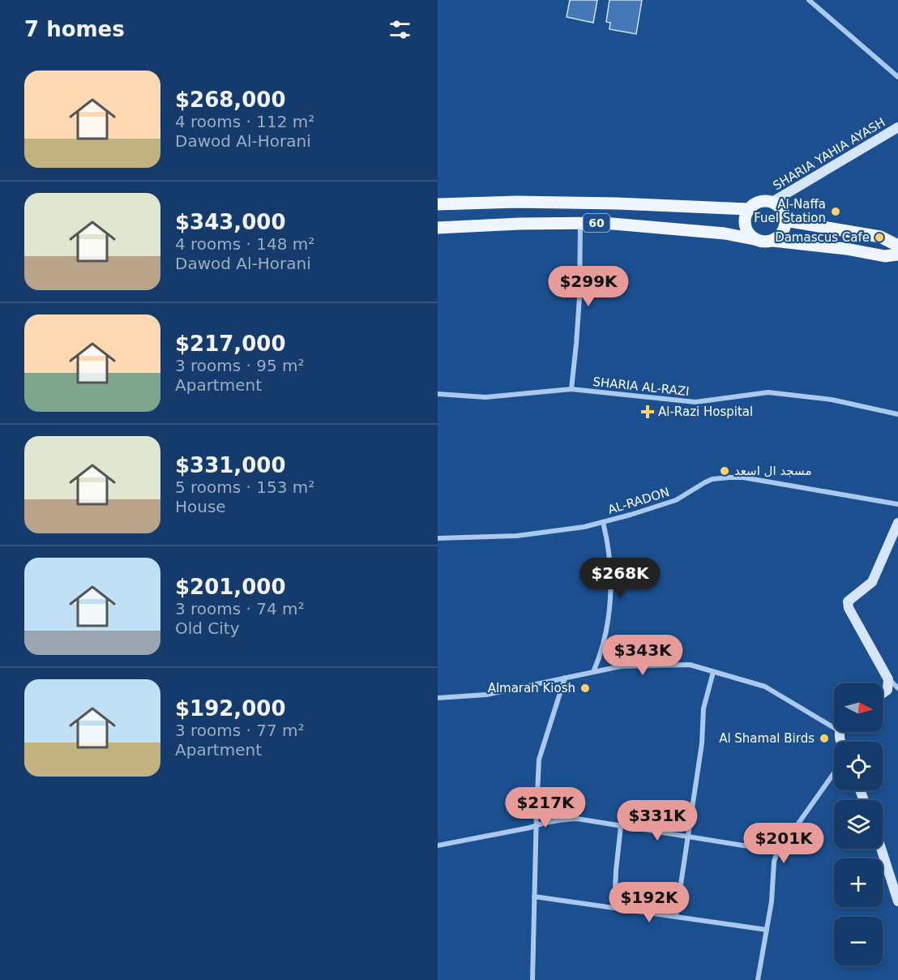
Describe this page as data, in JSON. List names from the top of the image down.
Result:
{
  "streets": {
    "main road": ["60"],
    "street": ["SHARIA YAHIA AYASH", "SHARIA AL-RAZI", "AL-RADON"]
  },
  "crossings": [
    ["SHARIA YAHIA AYASH", "60"]
  ],
  "places": {
    "other": [
      "Al-Naffa Fuel Station",
      "Damascus Cafe",
      "مسجد ال اسعد",
      "Almarah Kiosh",
      "Al Shamal Birds"
    ],
    "health": ["Al-Razi Hospital"]
  },
  "north": "right",
  "page": {
    "heading": "7 homes",
    "list": [
      {
        "name": "$268,000",
        "note": "4 rooms · 112 m² · Dawod Al-Horani"
      },
      {
        "name": "$343,000",
        "note": "4 rooms · 148 m² · Dawod Al-Horani"
      },
      {
        "name": "$217,000",
        "note": "3 rooms · 95 m² · Apartment"
      },
      {
        "name": "$331,000",
        "note": "5 rooms · 153 m² · House"
      },
      {
        "name": "$201,000",
        "note": "3 rooms · 74 m² · Old City"
      },
      {
        "name": "$192,000",
        "note": "3 rooms · 77 m² · Apartment"
      }
    ],
    "price": [
      "$299K",
      "$268K",
      "$343K",
      "$217K",
      "$331K",
      "$201K",
      "$192K"
    ],
    "map_buttons": ["+", "−"]
  }
}
